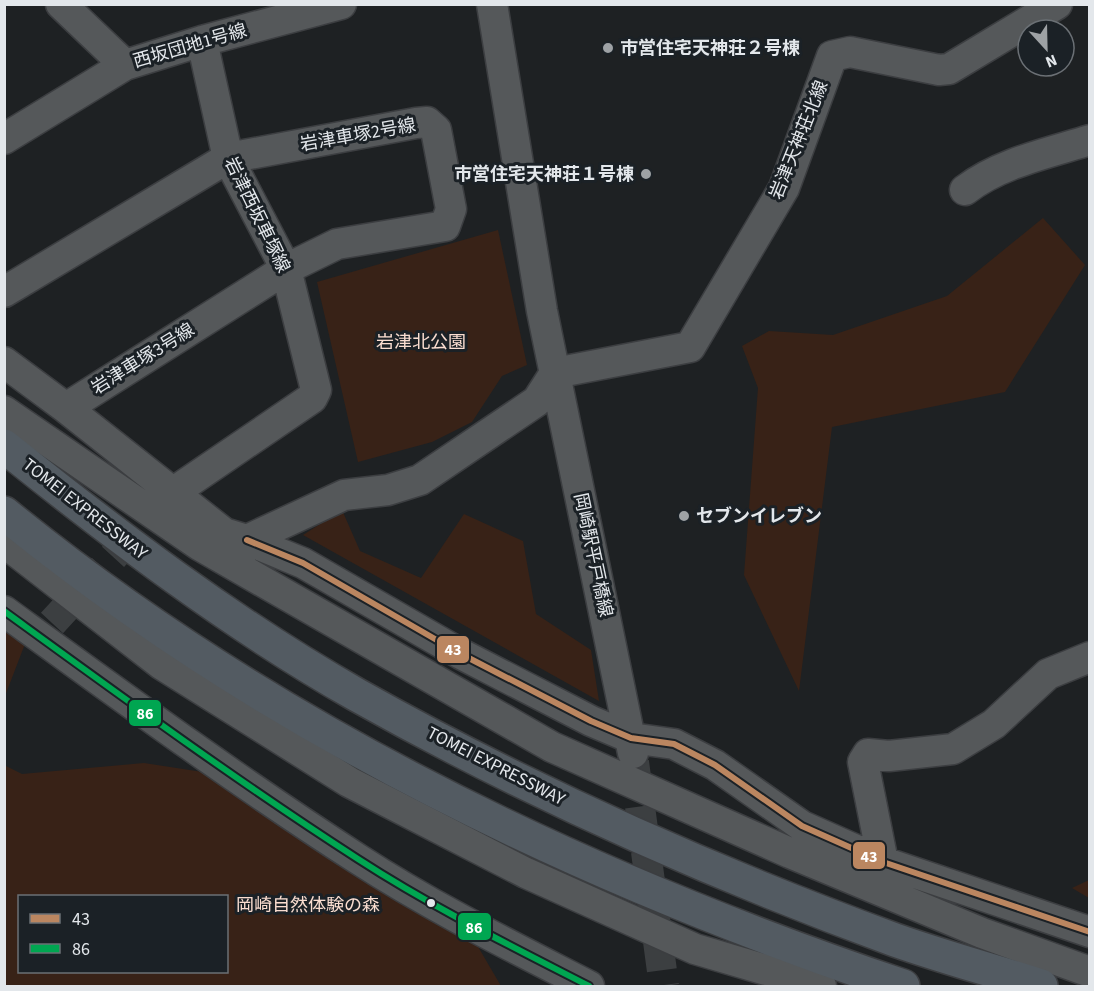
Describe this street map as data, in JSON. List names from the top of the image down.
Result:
{
  "streets": {
    "highway": ["TOMEI EXPRESSWAY"],
    "street": [
      "西坂団地1号線",
      "岩津車塚2号線",
      "岩津天神荘北線",
      "岩津西坂車塚線",
      "岩津車塚3号線",
      "岡崎駅平戸橋線"
    ]
  },
  "crossings": [
    ["西坂団地1号線", "岩津西坂車塚線"],
    ["岩津車塚2号線", "岩津西坂車塚線"],
    ["岩津車塚2号線", "岩津車塚3号線"],
    ["岩津天神荘北線", "岡崎駅平戸橋線"],
    ["岩津西坂車塚線", "岩津車塚3号線"]
  ],
  "parks": ["岩津北公園", "岡崎自然体験の森"],
  "places": ["市営住宅天神荘２号棟", "市営住宅天神荘１号棟", "セブンイレブン"],
  "lines": ["transit line 43", "transit line 86"],
  "legend": ["43", "86"],
  "north": "bottom"
}
